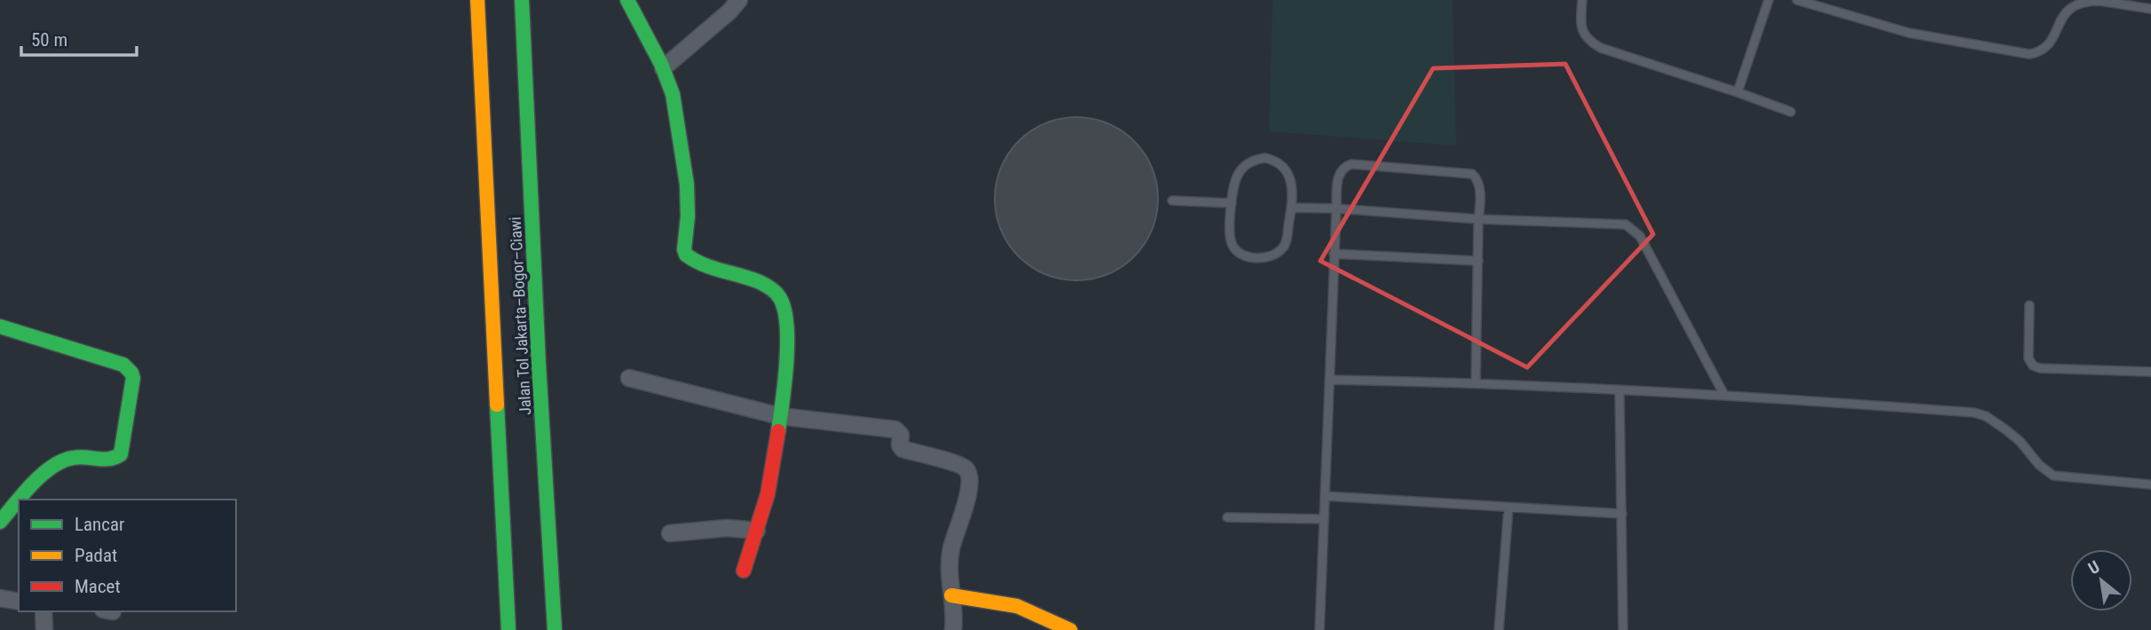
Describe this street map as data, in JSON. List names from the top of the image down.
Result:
{
  "streets": {
    "main road": ["Jalan Tol Jakarta–Bogor–Ciawi"]
  },
  "legend": ["Lancar", "Padat", "Macet"],
  "scale_bar": "50 m",
  "north": "top left"
}
